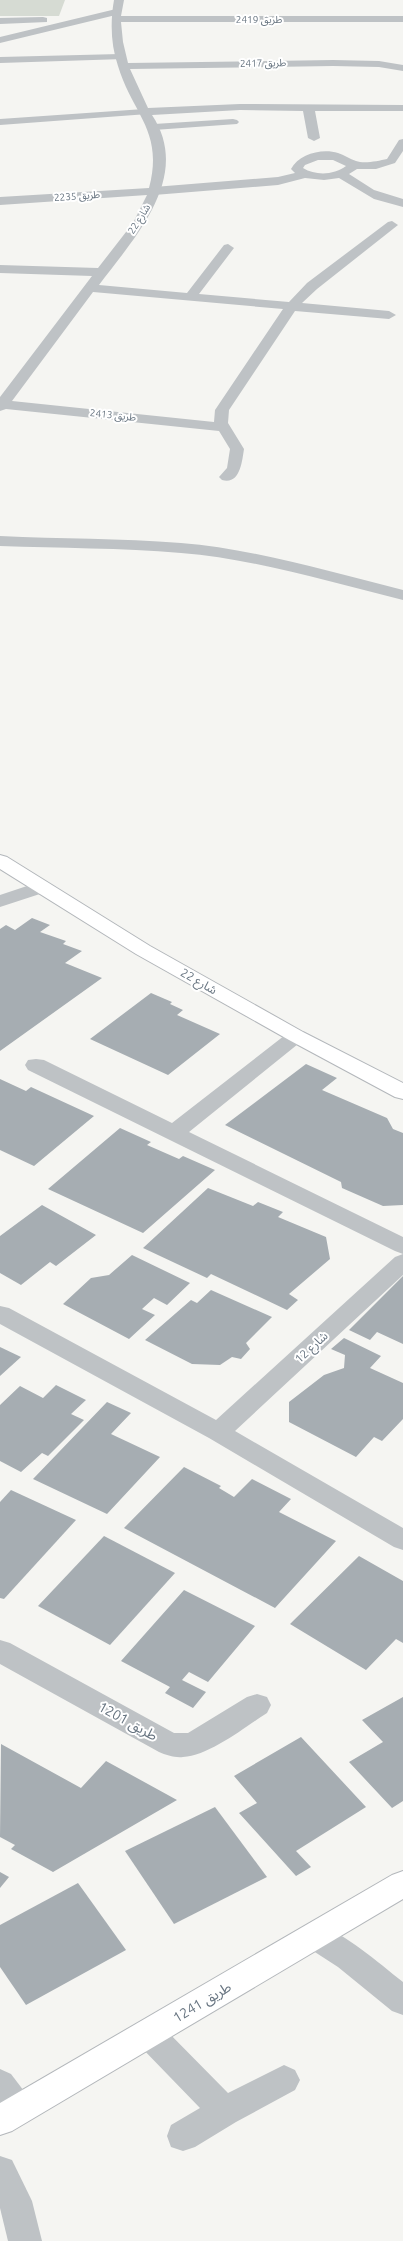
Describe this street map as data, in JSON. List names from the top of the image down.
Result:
{
  "streets": {
    "street": [
      "طريق 2419",
      "طريق 2417",
      "طريق 2235",
      "شارع 22",
      "طريق 2413",
      "شارع 12",
      "طريق 1201",
      "طريق 1241"
    ]
  },
  "crossings": [
    ["طريق 2419", "شارع 22"],
    ["طريق 2417", "شارع 22"],
    ["طريق 2235", "شارع 22"],
    ["شارع 22", "طريق 2413"]
  ]
}
